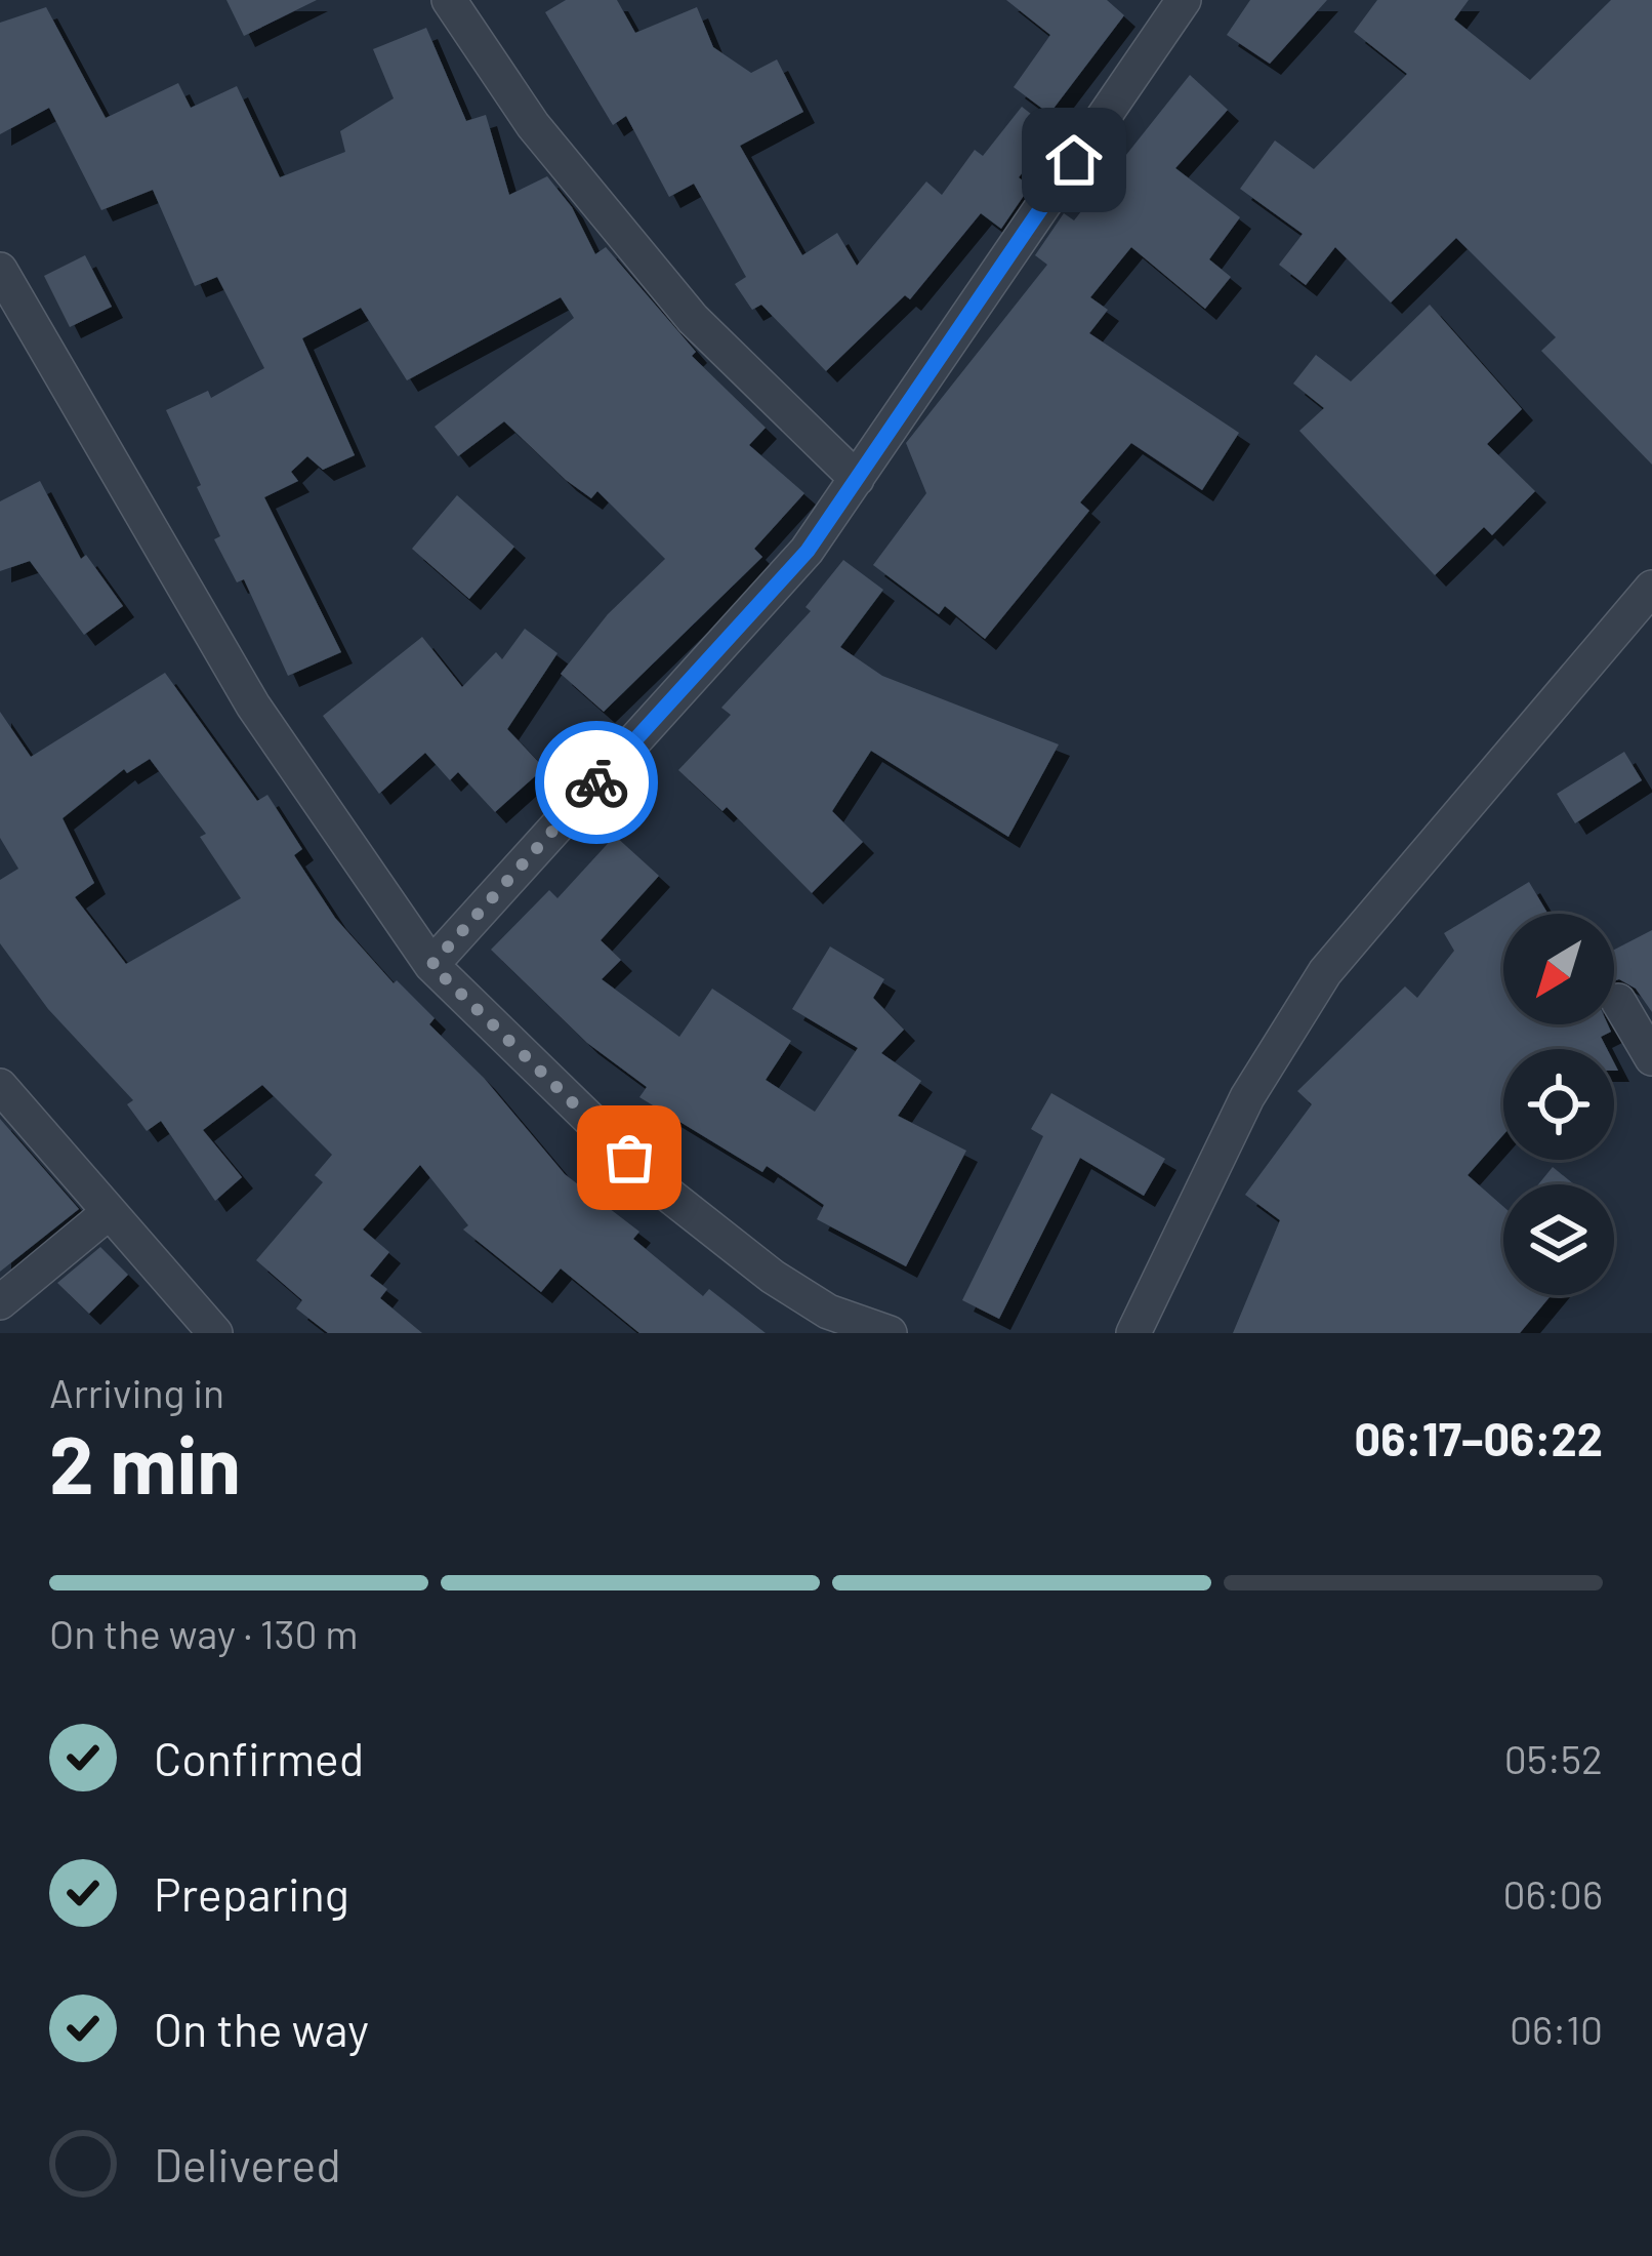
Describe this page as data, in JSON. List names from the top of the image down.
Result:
{
  "north": "bottom left",
  "page": {
    "heading": ["2 min", "Arriving in", "06:17–06:22"],
    "bar": "On the way · 130 m",
    "list": [
      ["Confirmed", "05:52"],
      ["Preparing", "06:06"],
      ["On the way", "06:10"],
      "Delivered"
    ]
  }
}
